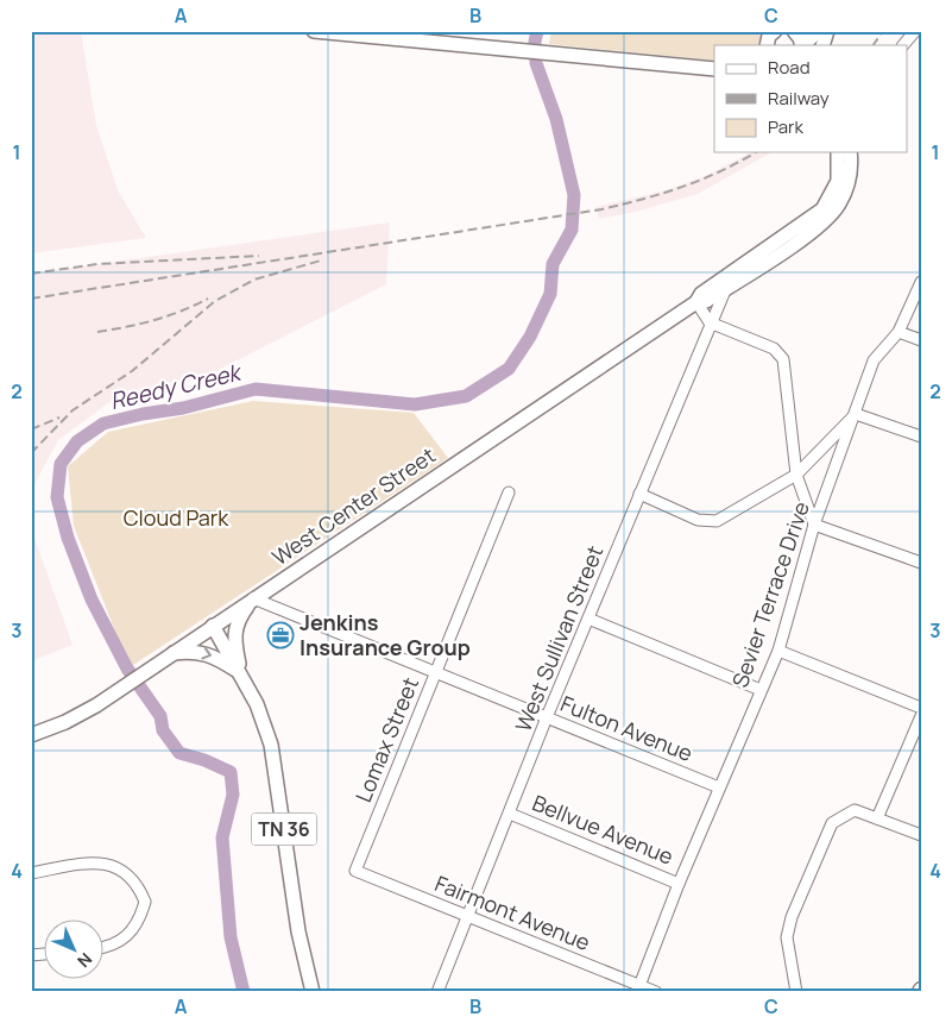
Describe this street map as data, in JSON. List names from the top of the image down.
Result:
{
  "streets": {
    "main road": ["West Center Street", "TN 36"],
    "street": [
      "Sevier Terrace Drive",
      "West Sullivan Street",
      "Fulton Avenue",
      "Lomax Street",
      "Bellvue Avenue",
      "Fairmont Avenue"
    ]
  },
  "crossings": [
    ["West Center Street", "West Sullivan Street"],
    ["West Center Street", "Fulton Avenue"],
    ["West Center Street", "TN 36"],
    ["Sevier Terrace Drive", "Fulton Avenue"],
    ["Sevier Terrace Drive", "Bellvue Avenue"],
    ["Sevier Terrace Drive", "Fairmont Avenue"],
    ["West Sullivan Street", "Fulton Avenue"],
    ["West Sullivan Street", "Bellvue Avenue"],
    ["West Sullivan Street", "Fairmont Avenue"],
    ["Fulton Avenue", "Lomax Street"],
    ["Lomax Street", "Fairmont Avenue"]
  ],
  "water": ["Reedy Creek"],
  "parks": ["Cloud Park"],
  "places": {
    "office": ["Jenkins Insurance Group"]
  },
  "legend": ["Road", "Railway", "Park"],
  "north": "bottom right",
  "grid": {
    "columns": ["A", "B", "C"],
    "rows": [
      "1",
      "2",
      "3",
      "4"
    ]
  }
}
